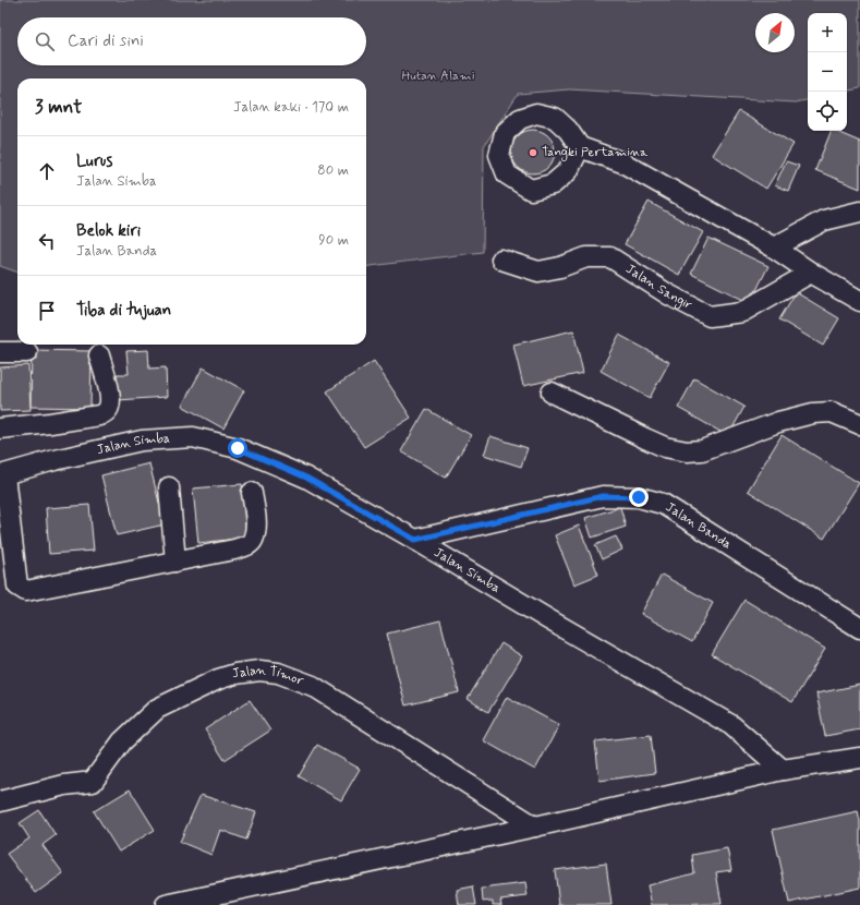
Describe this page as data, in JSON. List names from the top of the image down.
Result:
{
  "streets": {
    "street": [
      "Jalan Sangir",
      "Jalan Simba",
      "Jalan Banda",
      "Jalan Timor"
    ]
  },
  "crossings": [
    ["Jalan Simba", "Jalan Banda"]
  ],
  "parks": ["Hutan Alami"],
  "places": ["Tangki Pertamina"],
  "north": "top right",
  "page": {
    "map_buttons": ["+", "−"],
    "search": "Cari di sini",
    "heading": ["3 mnt", "Jalan kaki · 170 m"],
    "list": [
      ["Lurus", "Jalan Simba", "80 m"],
      ["Belok kiri", "Jalan Banda", "90 m"],
      "Tiba di tujuan"
    ]
  }
}
